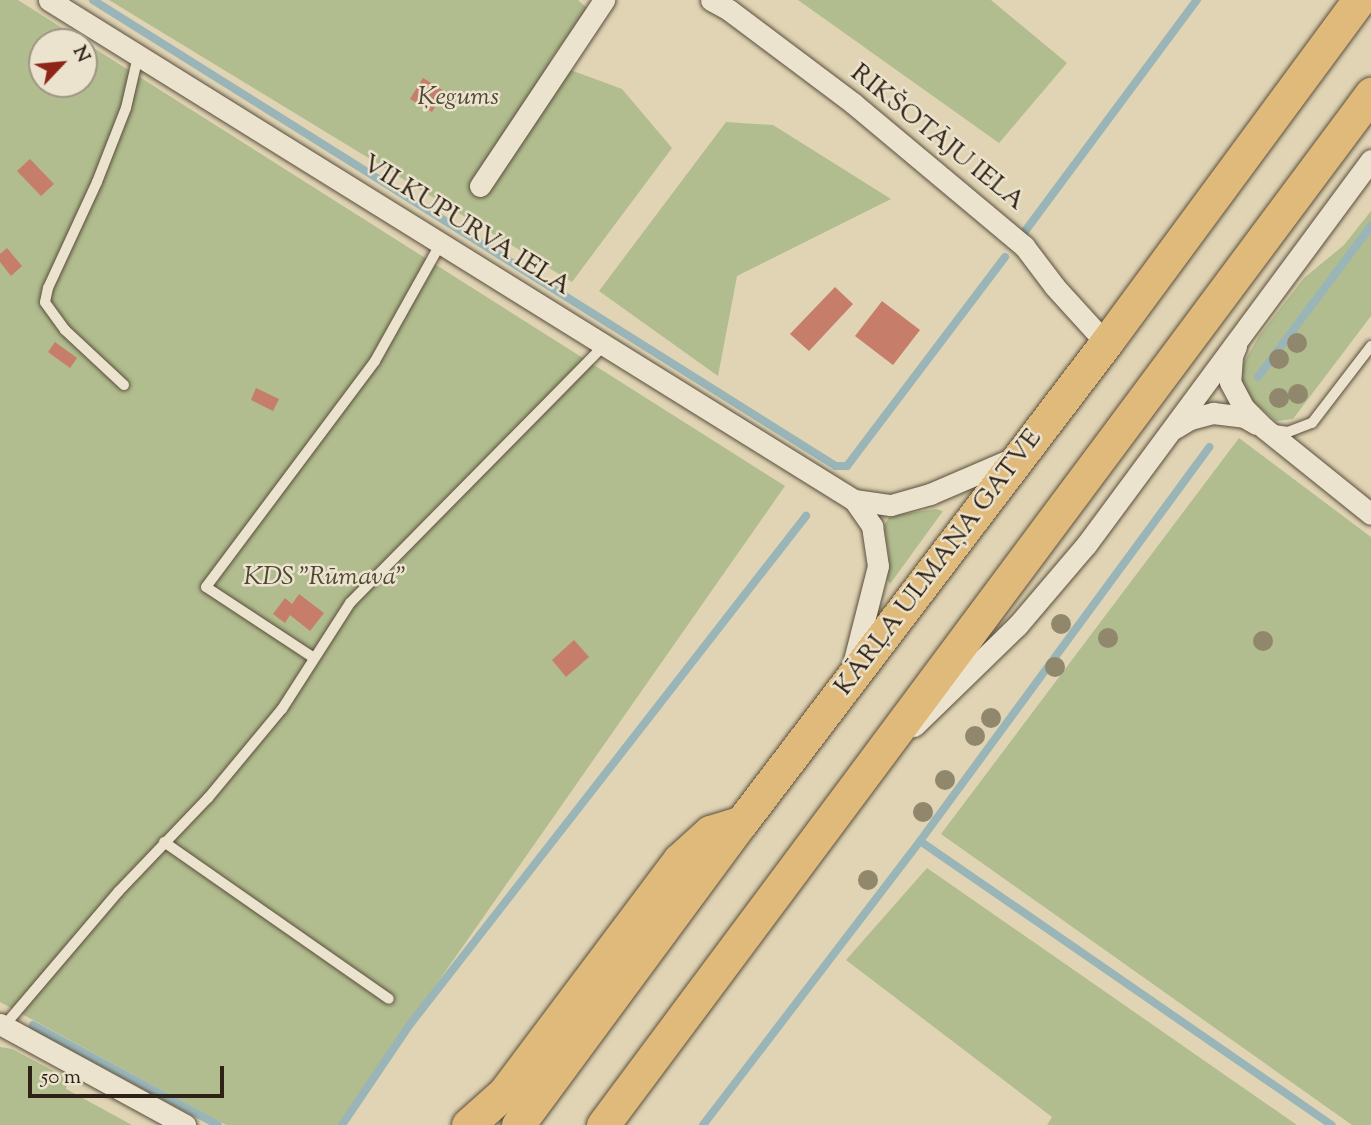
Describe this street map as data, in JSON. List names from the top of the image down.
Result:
{
  "streets": {
    "highway": ["KĀRĻA ULMAŅA GATVE"],
    "street": ["RIKŠOTĀJU IELA", "VILKUPURVA IELA"]
  },
  "crossings": [
    ["RIKŠOTĀJU IELA", "KĀRĻA ULMAŅA GATVE"]
  ],
  "parks": ["Ķegums", "KDS \"Rūmava\""],
  "scale_bar": "50 m",
  "north": "top right"
}
